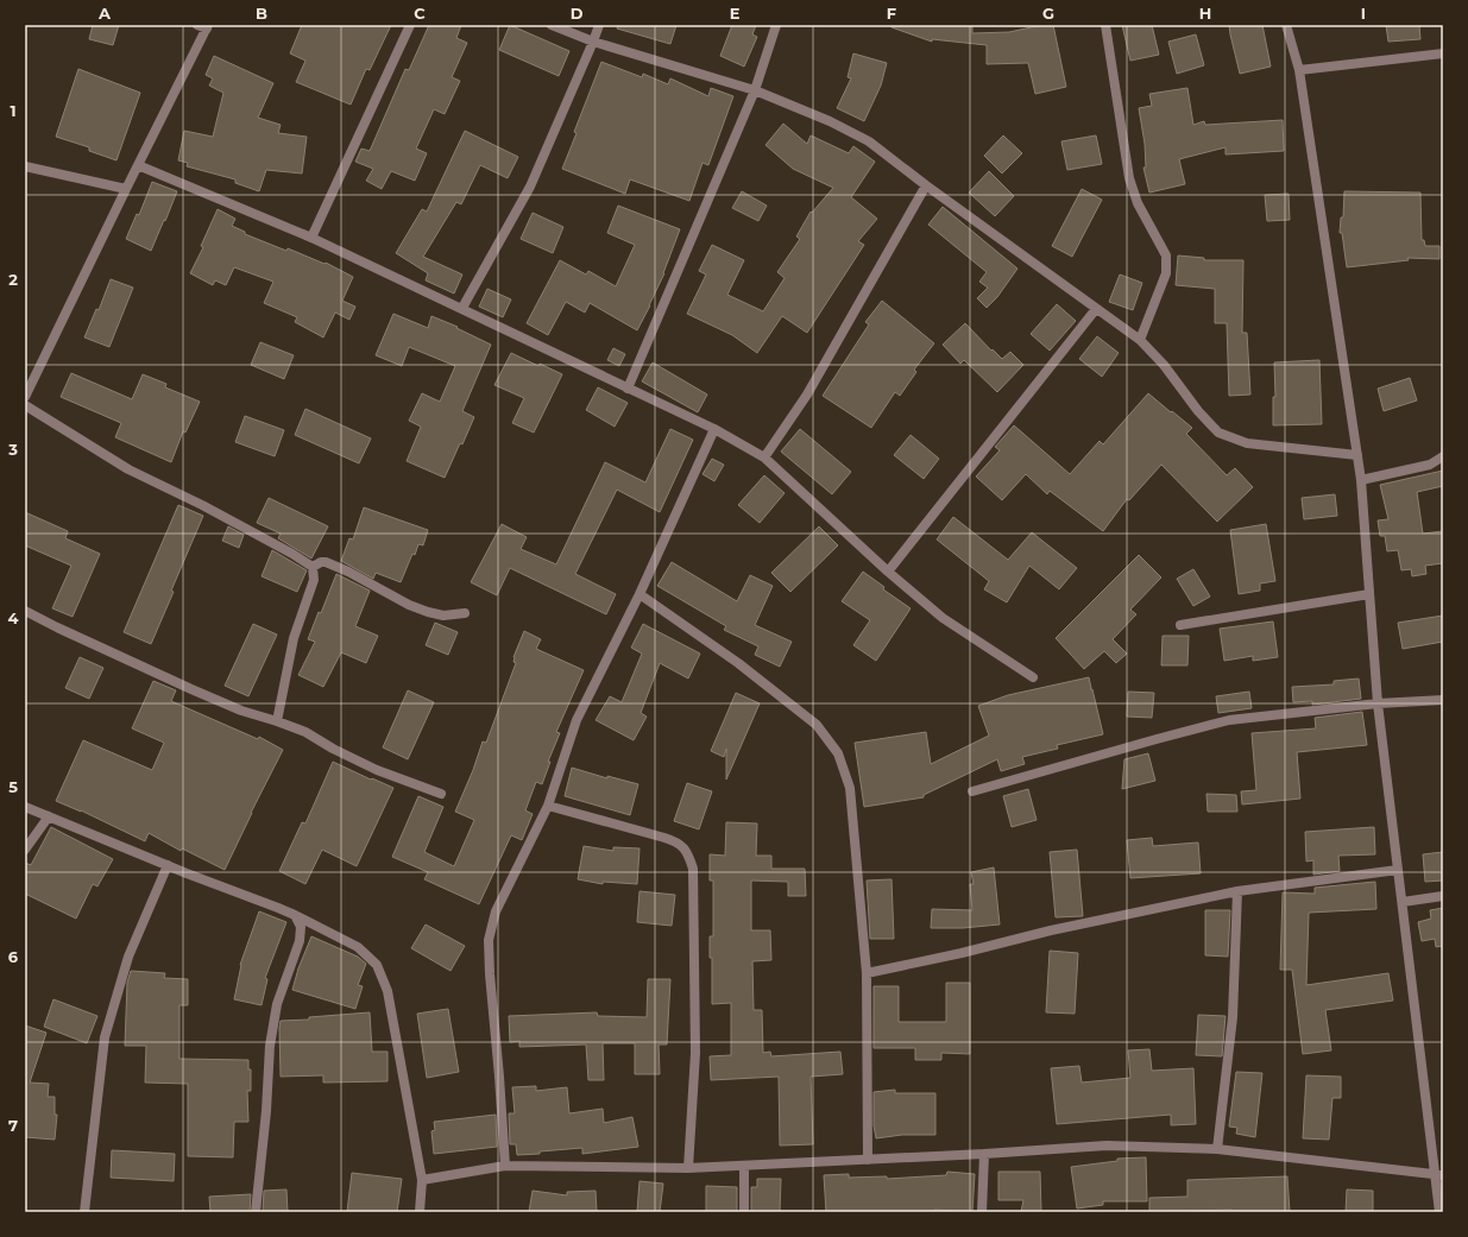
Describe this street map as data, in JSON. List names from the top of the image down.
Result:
{
  "grid": {
    "columns": [
      "A",
      "B",
      "C",
      "D",
      "E",
      "F",
      "G",
      "H",
      "I"
    ],
    "rows": [
      "1",
      "2",
      "3",
      "4",
      "5",
      "6",
      "7"
    ]
  }
}
